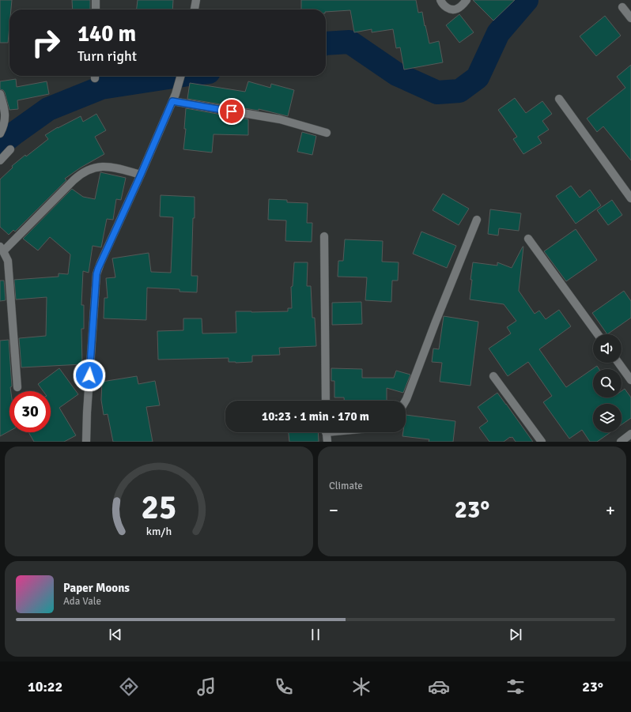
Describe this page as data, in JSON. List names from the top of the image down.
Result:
{
  "page": {
    "turn": ["140 m", "Turn right"],
    "limit": "30",
    "trip": "10:23 · 1 min · 170 m",
    "tile": "Climate",
    "heat": ["−", "23°", "+"],
    "song": ["Paper Moons", "Ada Vale"],
    "tabs": ["10:22", "23°"],
    "gauge": ["25", "km/h"]
  }
}
